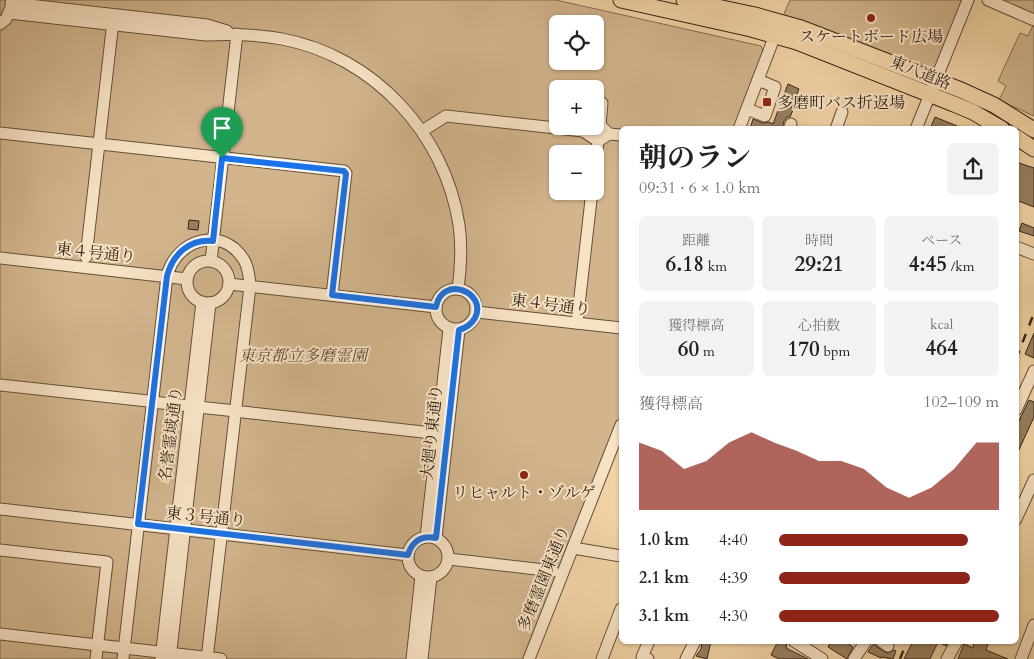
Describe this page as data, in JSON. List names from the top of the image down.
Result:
{
  "streets": {
    "main road": ["東八道路"],
    "street": [
      "東４号通り",
      "大廻り東通り",
      "名誉霊域通り",
      "東３号通り",
      "多磨霊園東通り"
    ]
  },
  "crossings": [
    ["東４号通り", "大廻り東通り"],
    ["東４号通り", "名誉霊域通り"],
    ["大廻り東通り", "東３号通り"],
    ["名誉霊域通り", "東３号通り"]
  ],
  "parks": ["東京都立多磨霊園"],
  "places": {
    "other": ["スケートボード広場", "リヒャルト・ゾルゲ"],
    "transit": ["多磨町バス折返場"]
  },
  "page": {
    "map_buttons": ["+", "−"],
    "heading": ["朝のラン", "09:31 · 6 × 1.0 km"],
    "stats": [
      ["距離", "6.18 km"],
      ["時間", "29:21"],
      ["ペース", "4:45 /km"],
      ["獲得標高", "60 m"],
      ["心拍数", "170 bpm"],
      ["kcal", "464"]
    ],
    "chart": ["獲得標高", "102–109 m"],
    "list": [
      {
        "name": "1.0 km",
        "note": "4:40"
      },
      {
        "name": "2.1 km",
        "note": "4:39"
      },
      {
        "name": "3.1 km",
        "note": "4:30"
      }
    ]
  }
}
